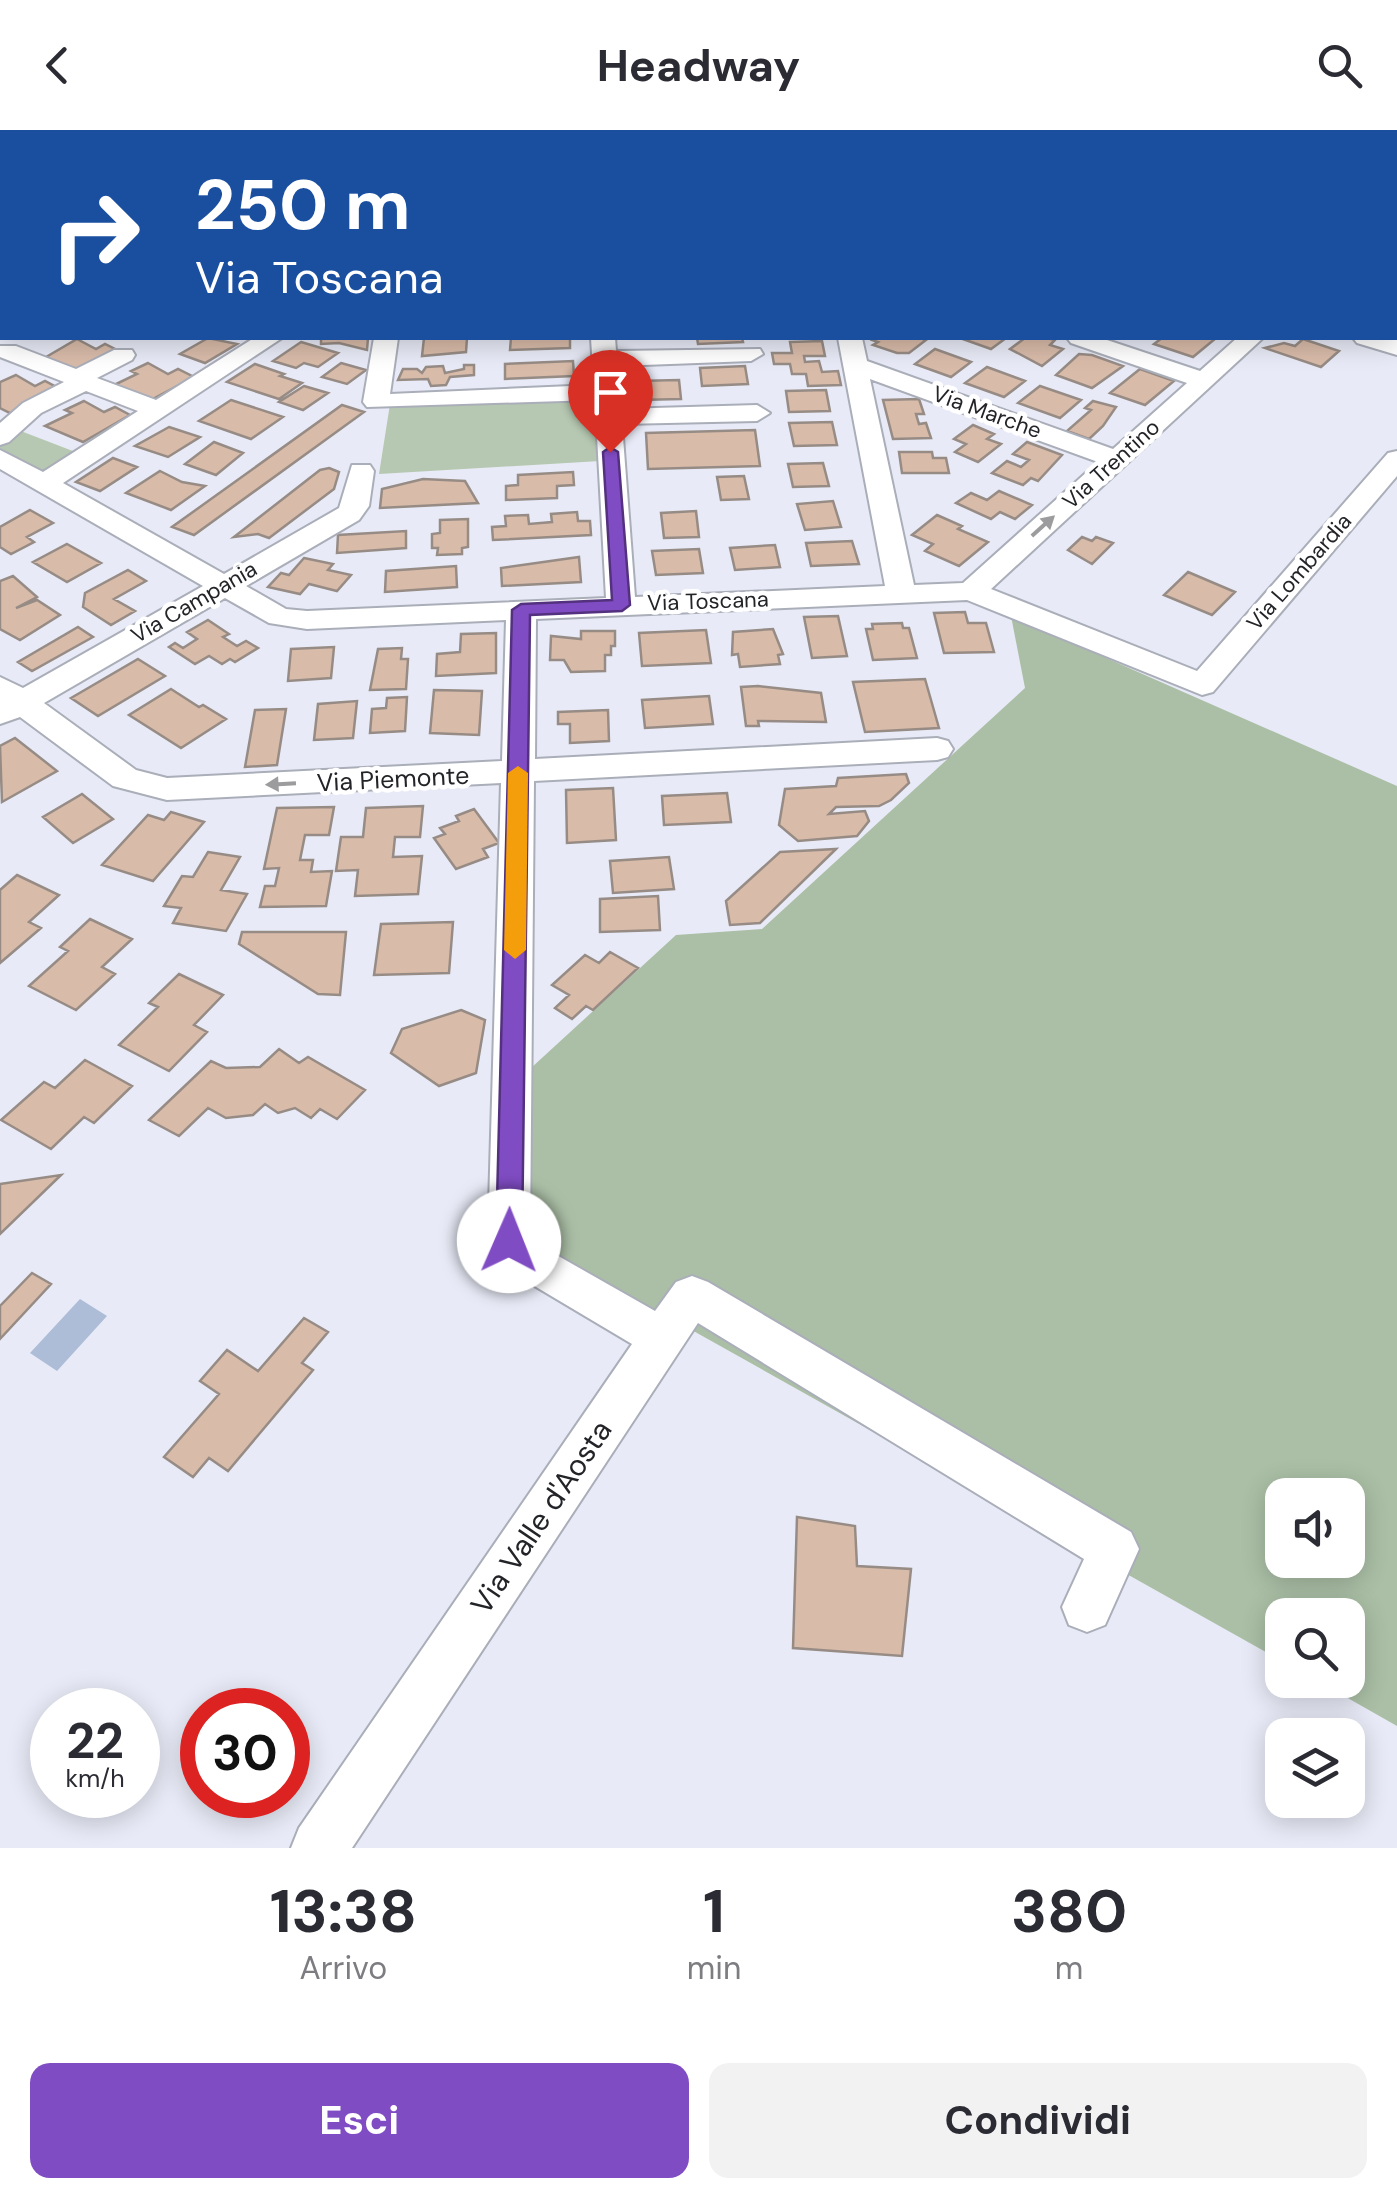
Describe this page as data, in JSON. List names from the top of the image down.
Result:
{
  "streets": {
    "street": [
      "Via Marche",
      "Via Trentino",
      "Via Lombardia",
      "Via Toscana",
      "Via Campania",
      "Via Piemonte",
      "Via Valle d'Aosta"
    ]
  },
  "crossings": [
    ["Via Marche", "Via Trentino"],
    ["Via Trentino", "Via Toscana"],
    ["Via Lombardia", "Via Toscana"],
    ["Via Toscana", "Via Campania"],
    ["Via Campania", "Via Piemonte"]
  ],
  "one_way": ["Via Trentino", "Via Piemonte"],
  "page": {
    "header": "Headway",
    "turn": ["250 m", "Via Toscana"],
    "speed": "22 km/h",
    "limit": "30",
    "eta": [
      "13:38",
      "Arrivo",
      "1",
      "min",
      "380",
      "m"
    ],
    "buttons": ["Esci", "Condividi"]
  }
}
